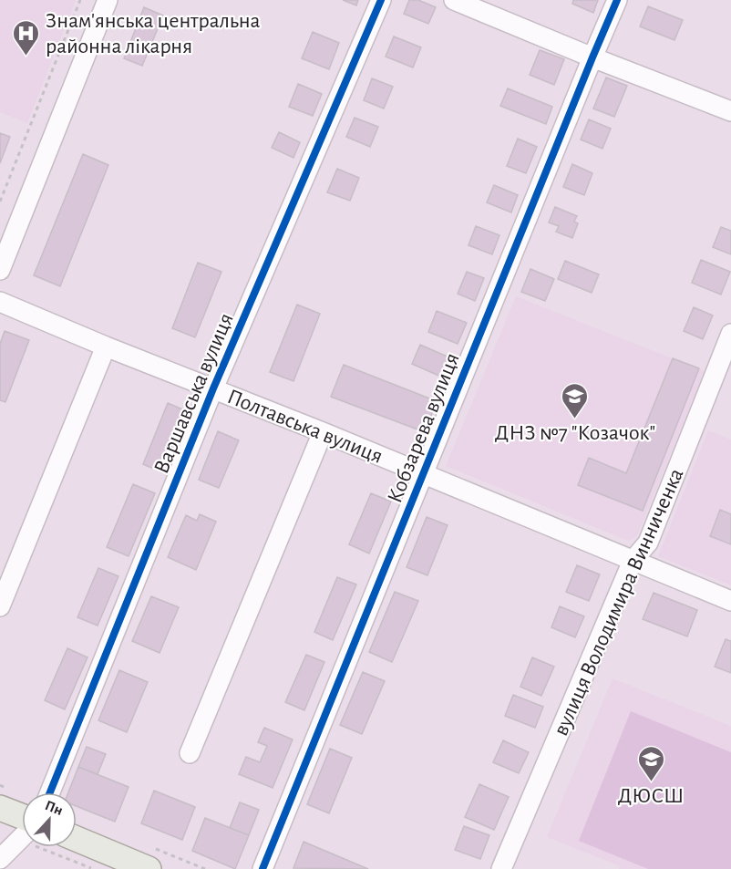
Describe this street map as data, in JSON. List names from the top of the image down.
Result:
{
  "streets": {
    "street": [
      "Варшавська вулиця",
      "Полтавська вулиця",
      "Кобзарева вулиця",
      "вулиця Володимира Винниченка"
    ]
  },
  "crossings": [
    ["Варшавська вулиця", "Полтавська вулиця"],
    ["Полтавська вулиця", "Кобзарева вулиця"],
    ["Полтавська вулиця", "вулиця Володимира Винниченка"]
  ],
  "places": {
    "hospital": ["Знам'янська центральна районна лікарня"],
    "school or university": ["ДНЗ №7 \"Козачок\"", "ДЮСШ"]
  },
  "north": "top"
}
